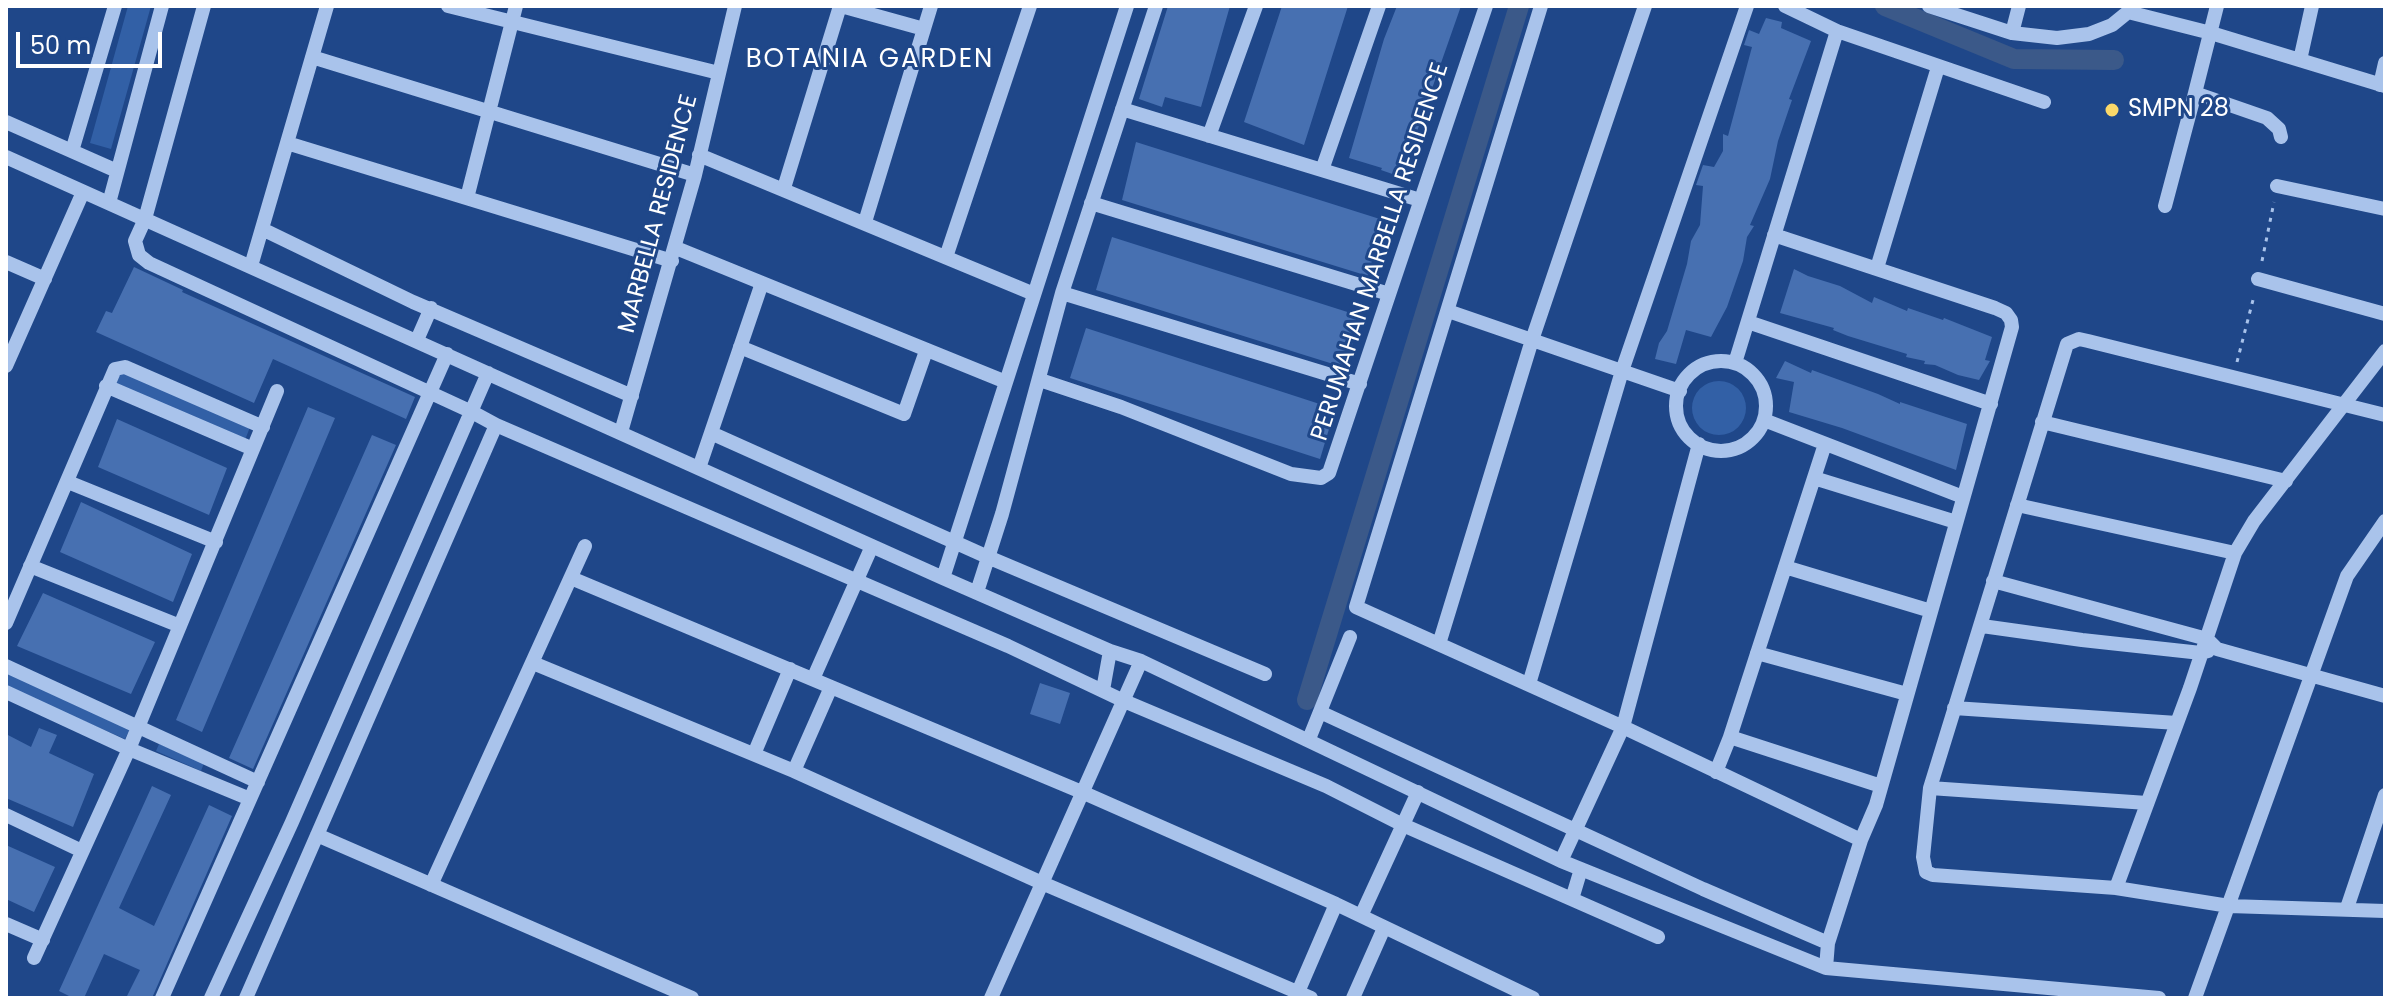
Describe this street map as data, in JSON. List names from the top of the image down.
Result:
{
  "streets": {
    "street": ["MARBELLA RESIDENCE", "PERUMAHAN MARBELLA RESIDENCE"]
  },
  "districts": ["BOTANIA GARDEN"],
  "places": ["SMPN 28"],
  "scale_bar": "50 m"
}
